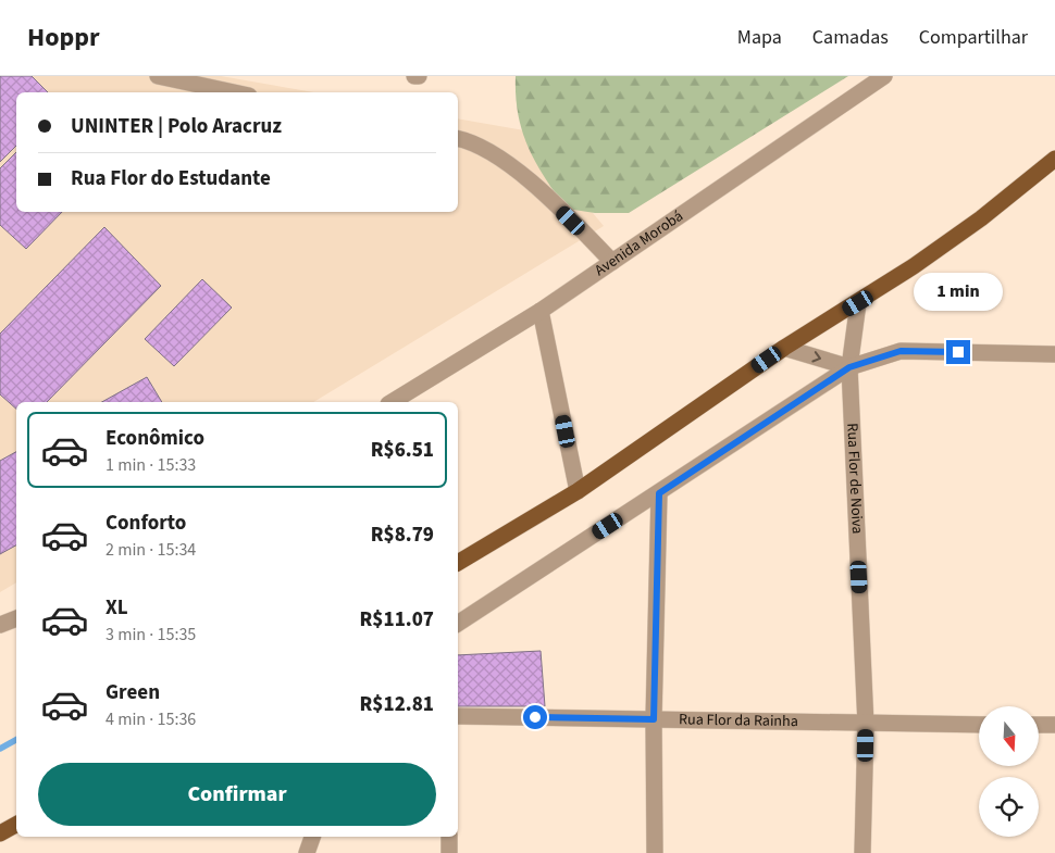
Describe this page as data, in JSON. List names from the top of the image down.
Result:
{
  "streets": {
    "street": ["Avenida Morobá", "Rua Flor de Noiva", "Rua Flor da Rainha"]
  },
  "crossings": [
    ["Rua Flor de Noiva", "Rua Flor da Rainha"]
  ],
  "north": "bottom",
  "page": {
    "header": "Hoppr",
    "nav": ["Mapa", "Camadas", "Compartilhar"],
    "banner": ["UNINTER | Polo Aracruz", "Rua Flor do Estudante"],
    "bubble": "1 min",
    "list": [
      {
        "name": "Econômico",
        "note": "1 min · 15:33",
        "value": "R$6.51"
      },
      {
        "name": "Conforto",
        "note": "2 min · 15:34",
        "value": "R$8.79"
      },
      {
        "name": "XL",
        "note": "3 min · 15:35",
        "value": "R$11.07"
      },
      {
        "name": "Green",
        "note": "4 min · 15:36",
        "value": "R$12.81"
      }
    ],
    "buttons": "Confirmar"
  }
}
